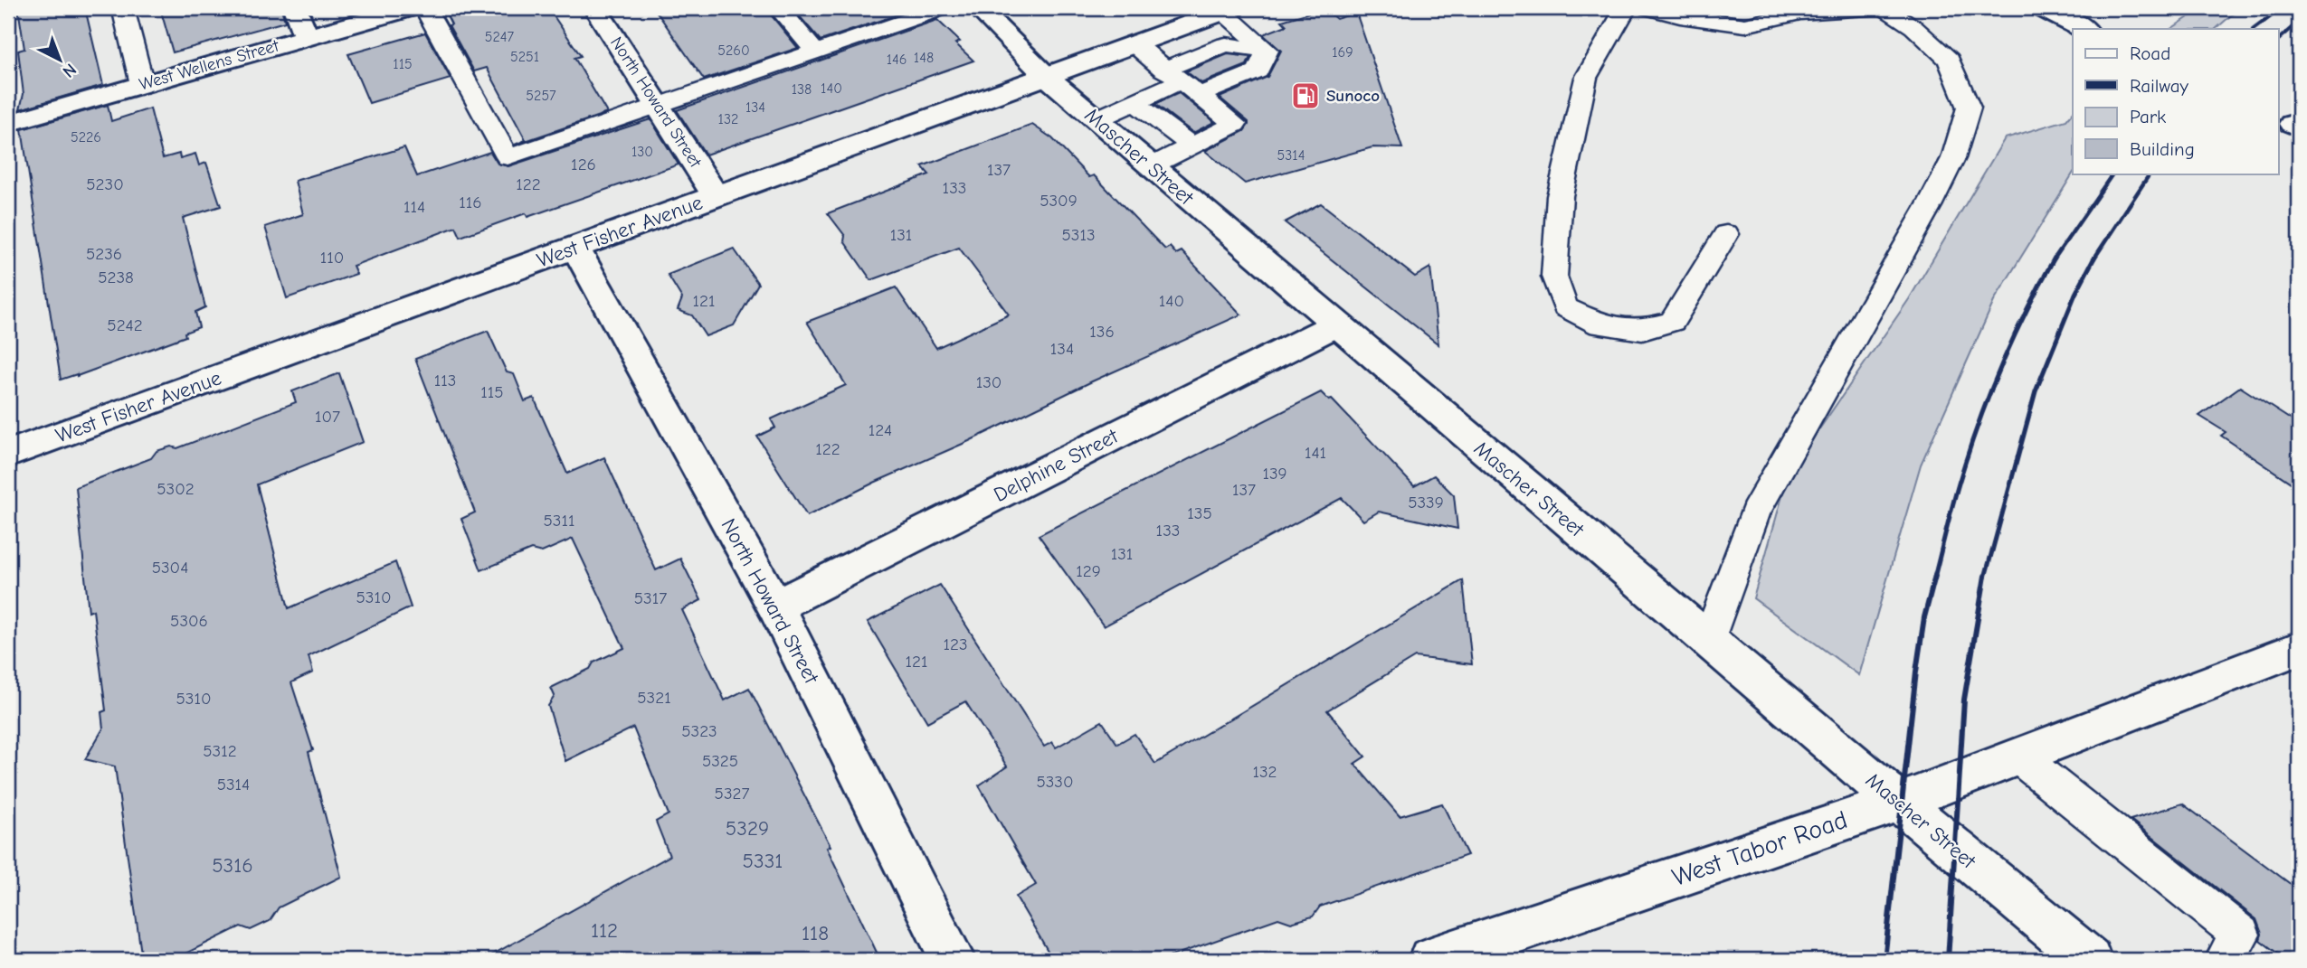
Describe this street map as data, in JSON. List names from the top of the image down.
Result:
{
  "streets": {
    "street": [
      "West Wellens Street",
      "North Howard Street",
      "Mascher Street",
      "West Fisher Avenue",
      "Delphine Street",
      "West Tabor Road"
    ]
  },
  "crossings": [
    ["North Howard Street", "West Fisher Avenue"],
    ["North Howard Street", "Delphine Street"],
    ["Mascher Street", "West Fisher Avenue"],
    ["Mascher Street", "Delphine Street"],
    ["Mascher Street", "West Tabor Road"]
  ],
  "places": {
    "fuel station": ["Sunoco"]
  },
  "house_numbers": [
    "5247",
    "5260",
    "169",
    "5251",
    "148",
    "146",
    "115",
    "140",
    "138",
    "5257",
    "134",
    "132",
    "5226",
    "130",
    "5314",
    "126",
    "137",
    "5230",
    "122",
    "133",
    "5309",
    "116",
    "114",
    "131",
    "5313",
    "5236",
    "110",
    "5238",
    "121",
    "140",
    "5242",
    "136",
    "134",
    "113",
    "130",
    "115",
    "107",
    "124",
    "122",
    "141",
    "139",
    "5302",
    "137",
    "5339",
    "135",
    "5311",
    "133",
    "131",
    "5304",
    "129",
    "5310",
    "5317",
    "5306",
    "123",
    "121",
    "5321",
    "5310",
    "5323",
    "5312",
    "5325",
    "132",
    "5330",
    "5314",
    "5327",
    "5329",
    "5331",
    "5316",
    "112",
    "118"
  ],
  "legend": [
    "Road",
    "Railway",
    "Park",
    "Building"
  ],
  "north": "bottom right"
}
